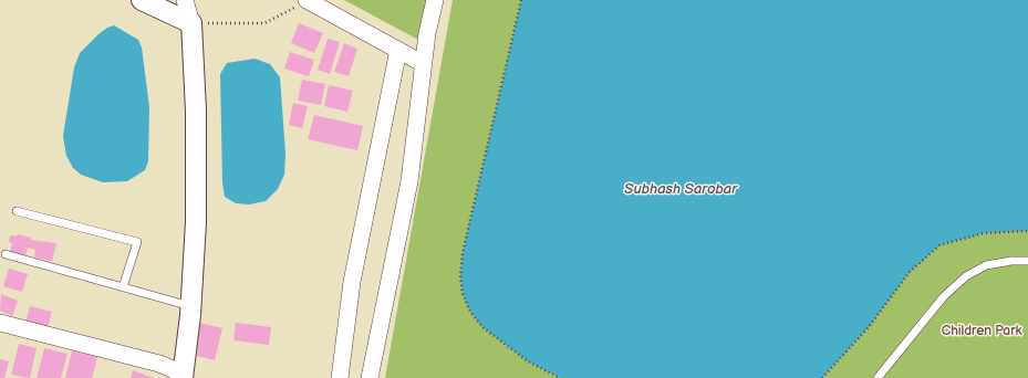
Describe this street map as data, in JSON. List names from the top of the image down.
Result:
{
  "water": ["Subhash Sarobar"],
  "parks": ["Children Park"]
}
